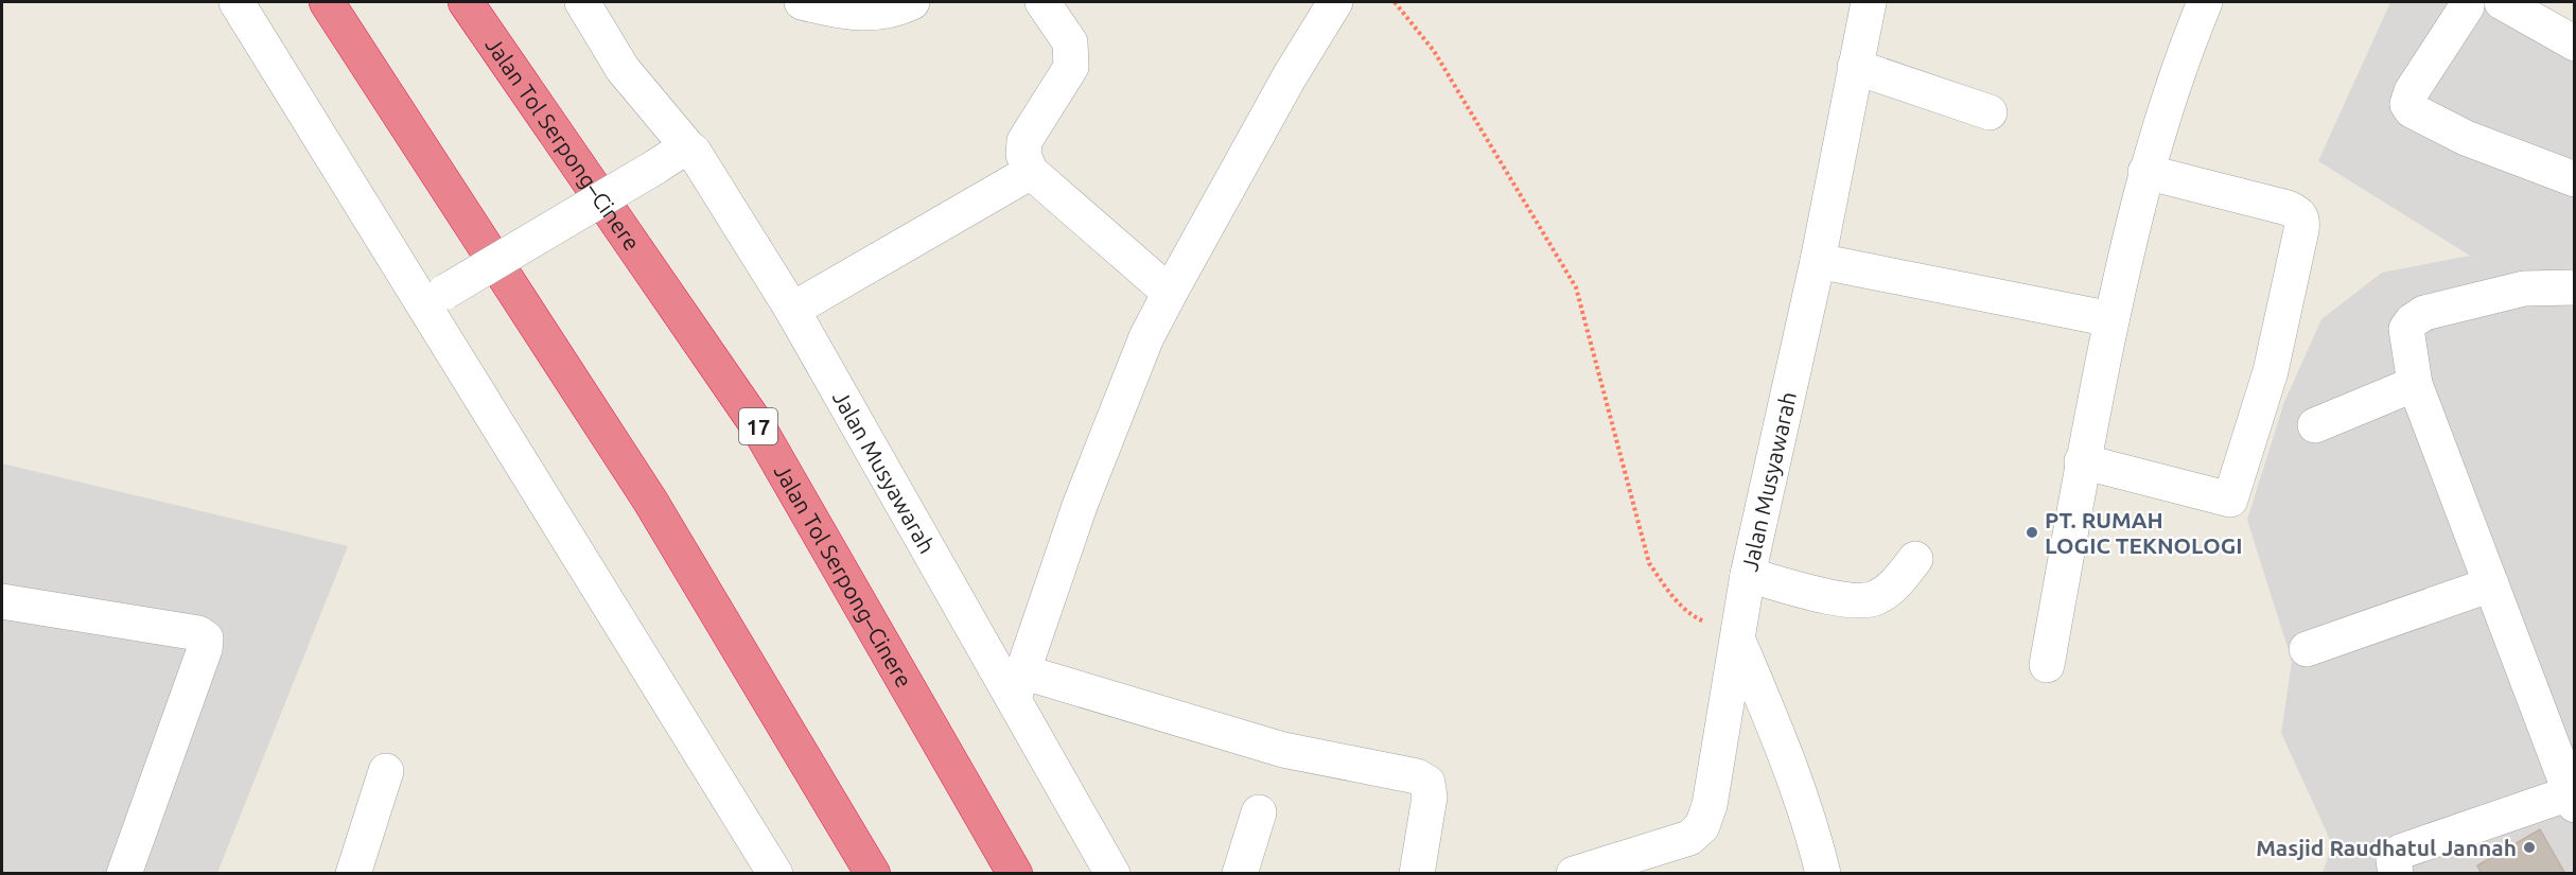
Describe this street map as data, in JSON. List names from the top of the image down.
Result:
{
  "streets": {
    "highway": ["Jalan Tol Serpong–Cinere", "17"],
    "street": ["Jalan Musyawarah"]
  },
  "places": ["PT. RUMAH LOGIC TEKNOLOGI", "Masjid Raudhatul Jannah"]
}
